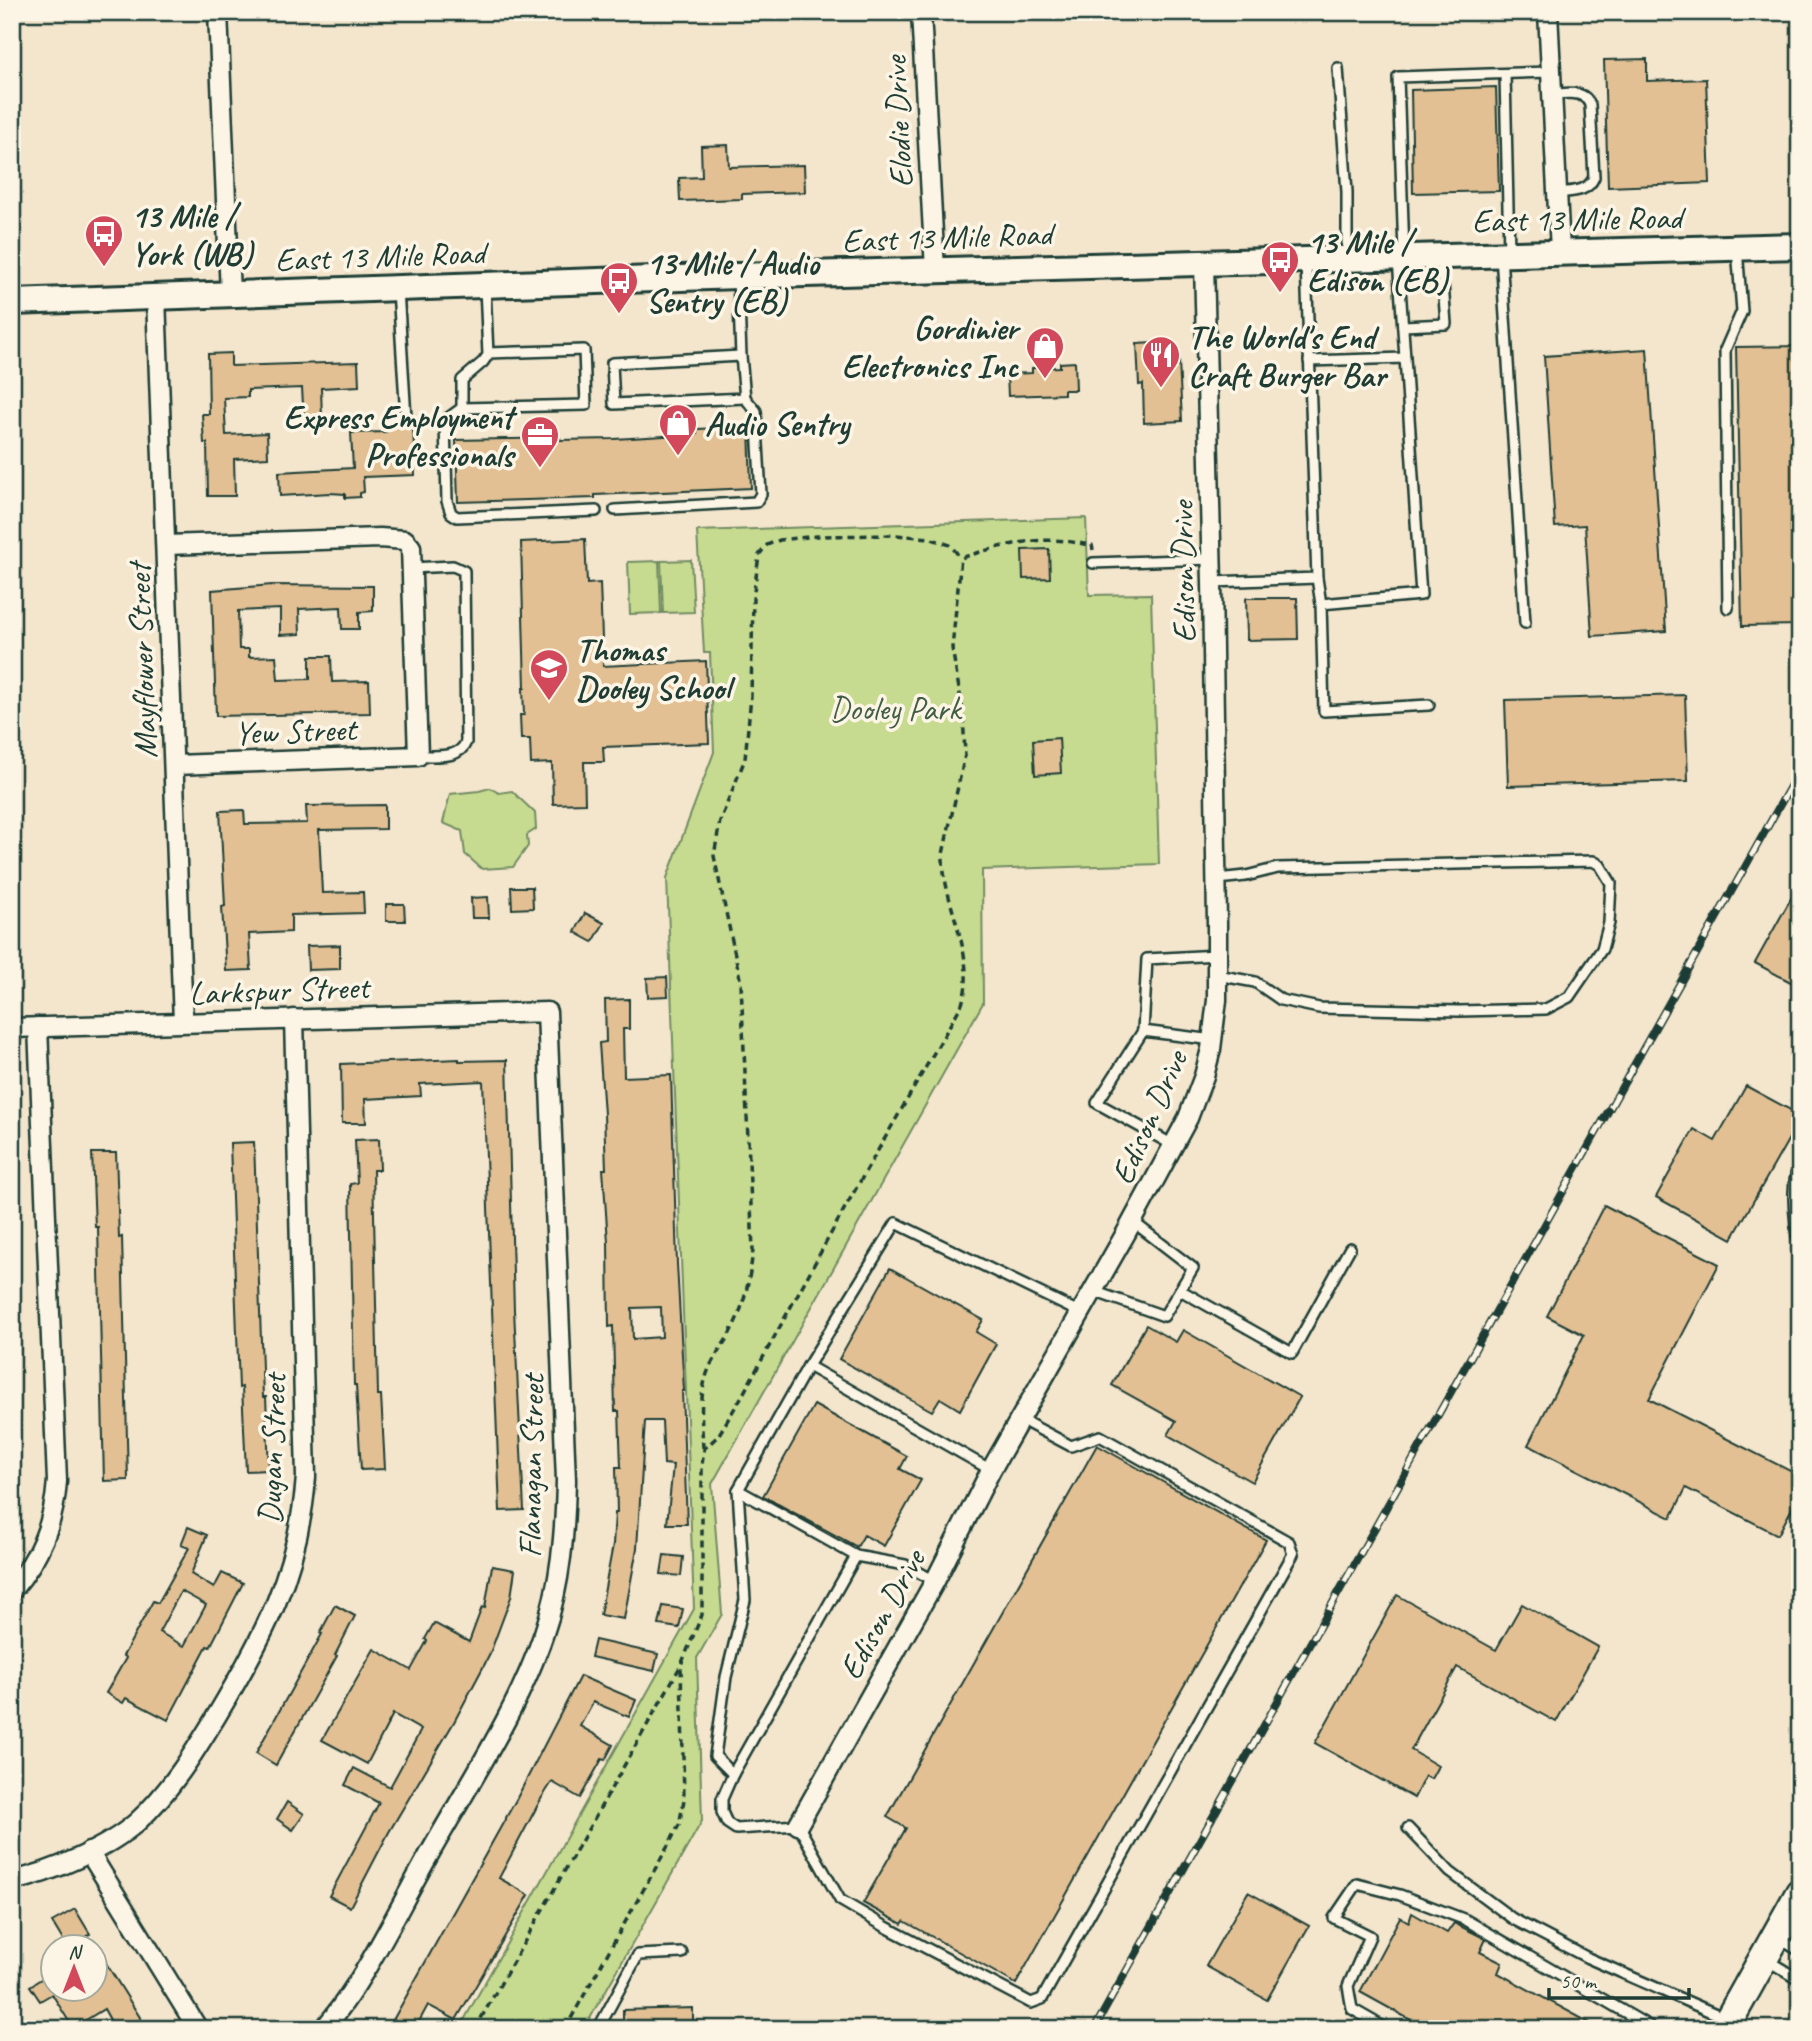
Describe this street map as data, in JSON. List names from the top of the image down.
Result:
{
  "streets": {
    "main road": ["East 13 Mile Road"],
    "street": [
      "Elodie Drive",
      "Edison Drive",
      "Mayflower Street",
      "Yew Street",
      "Larkspur Street",
      "Dugan Street",
      "Flanagan Street"
    ]
  },
  "crossings": [
    ["Elodie Drive", "East 13 Mile Road"],
    ["East 13 Mile Road", "Edison Drive"],
    ["East 13 Mile Road", "Mayflower Street"],
    ["Mayflower Street", "Yew Street"],
    ["Mayflower Street", "Larkspur Street"],
    ["Larkspur Street", "Dugan Street"],
    ["Larkspur Street", "Flanagan Street"]
  ],
  "parks": ["Dooley Park"],
  "places": {
    "bus stop": ["13 Mile / York (WB)", "13 Mile / Edison (EB)", "13 Mile / Audio Sentry (EB)"],
    "shop": ["Gordinier Electronics Inc", "Audio Sentry"],
    "restaurant": ["The World's End Craft Burger Bar"],
    "office": ["Express Employment Professionals"],
    "school or university": ["Thomas Dooley School"]
  },
  "scale_bar": "50 m",
  "north": "top"
}
